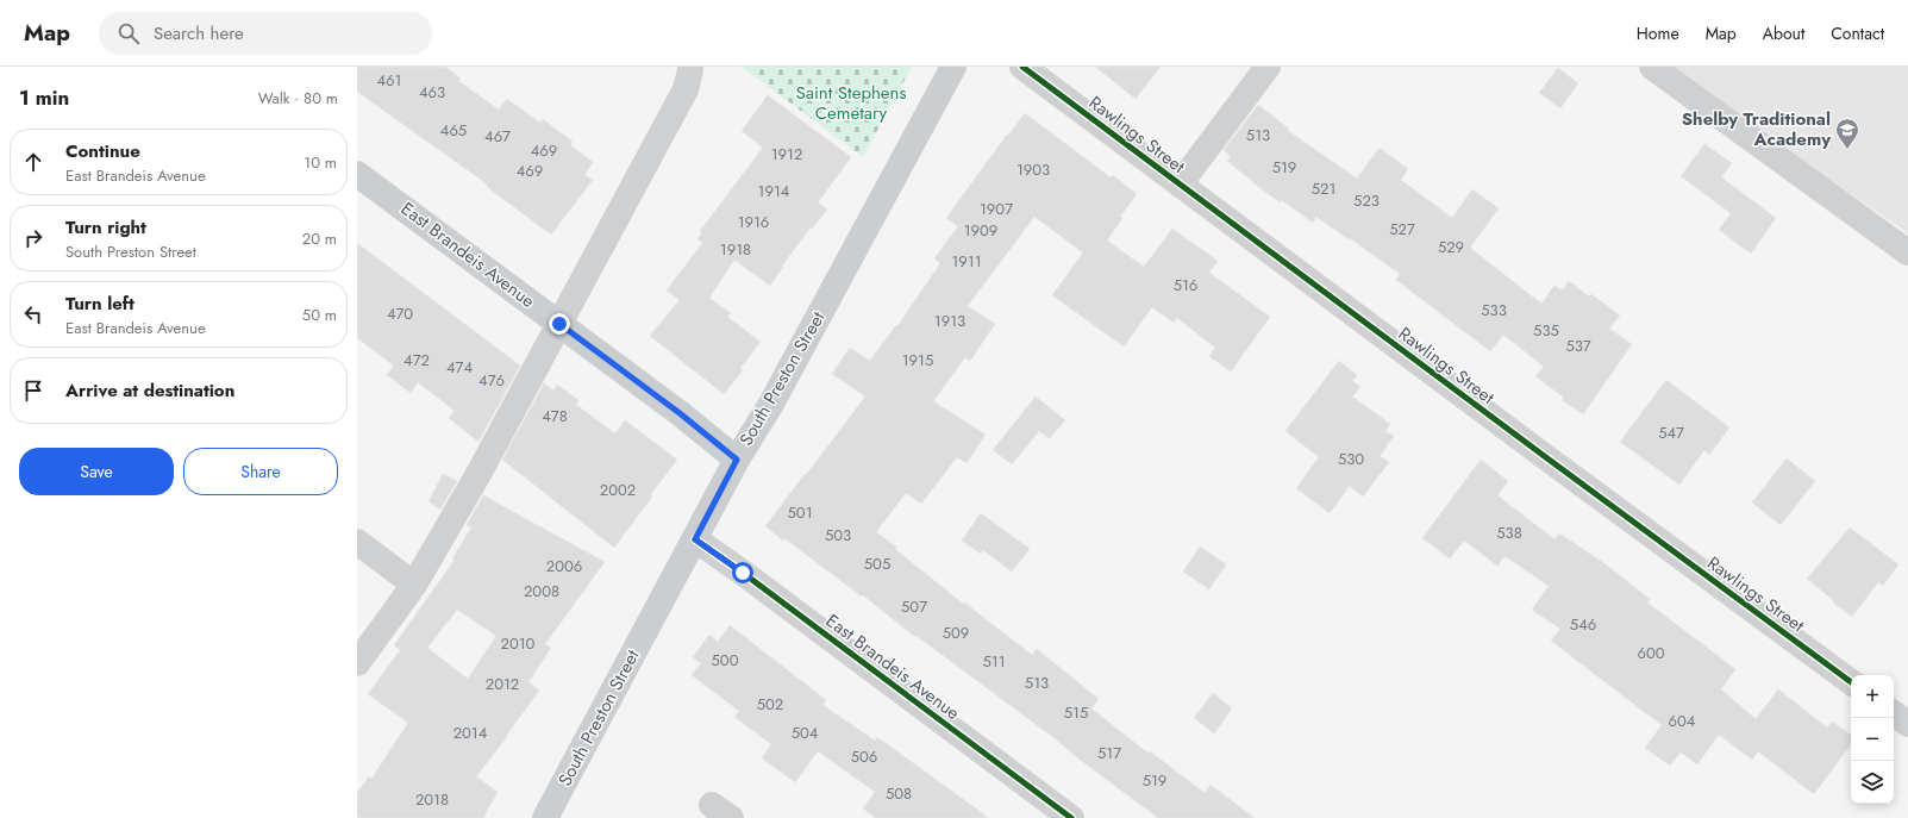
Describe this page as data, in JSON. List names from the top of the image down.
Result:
{
  "streets": {
    "main road": ["East Brandeis Avenue", "South Preston Street"],
    "street": ["Rawlings Street"]
  },
  "crossings": [
    ["East Brandeis Avenue", "South Preston Street"]
  ],
  "parks": ["Saint Stephens Cemetary"],
  "places": {
    "school or university": ["Shelby Traditional Academy"]
  },
  "house_numbers": [
    "461",
    "463",
    "465",
    "513",
    "467",
    "469",
    "1912",
    "519",
    "1903",
    "469",
    "521",
    "1914",
    "523",
    "1907",
    "1916",
    "527",
    "1909",
    "529",
    "1918",
    "1911",
    "516",
    "533",
    "470",
    "1913",
    "535",
    "537",
    "472",
    "1915",
    "474",
    "476",
    "478",
    "547",
    "530",
    "2002",
    "501",
    "538",
    "503",
    "505",
    "2006",
    "2008",
    "507",
    "546",
    "509",
    "2010",
    "600",
    "500",
    "511",
    "513",
    "2012",
    "502",
    "515",
    "604",
    "2014",
    "504",
    "517",
    "506",
    "519",
    "508",
    "2018"
  ],
  "page": {
    "header": "Map",
    "search": "Search here",
    "nav": [
      "Home",
      "Map",
      "About",
      "Contact"
    ],
    "heading": ["1 min", "Walk · 80 m"],
    "list": [
      ["Continue", "East Brandeis Avenue", "10 m"],
      ["Turn right", "South Preston Street", "20 m"],
      ["Turn left", "East Brandeis Avenue", "50 m"],
      "Arrive at destination"
    ],
    "buttons": ["Save", "Share"],
    "map_buttons": ["+", "−"]
  }
}
